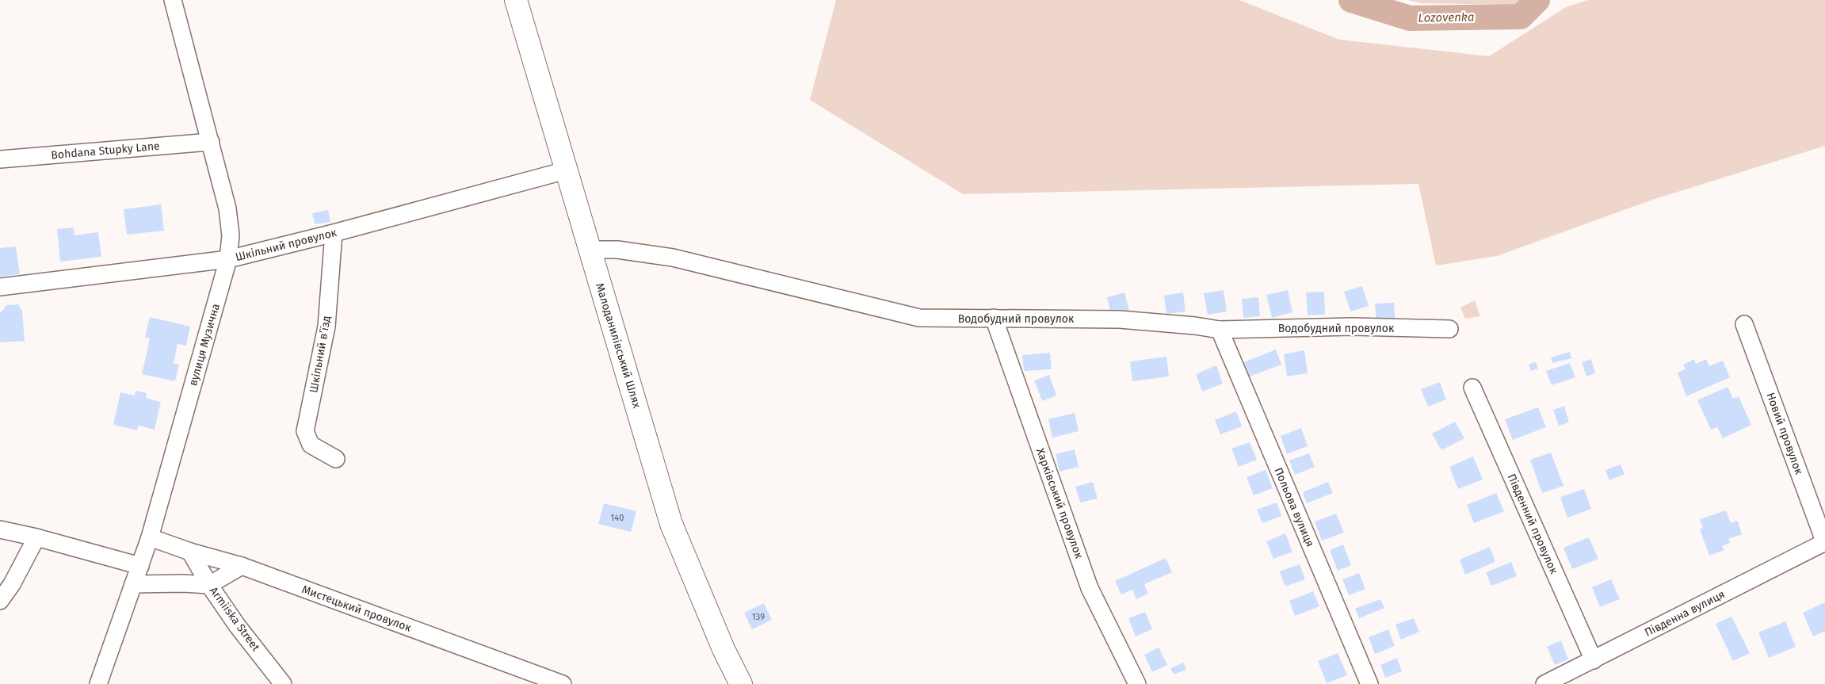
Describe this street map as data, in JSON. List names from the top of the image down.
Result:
{
  "streets": {
    "main road": ["Малоданилівський Шлях"],
    "street": [
      "Bohdana Stupky Lane",
      "Шкільний провулок",
      "Водобудний провулок",
      "вулиця Музична",
      "Шкільний в’їзд",
      "Новий провулок",
      "Харківський провулок",
      "Польова вулиця",
      "Південний провулок",
      "Мистецький провулок",
      "Південна вулиця",
      "Armiiska Street"
    ]
  },
  "crossings": [
    ["Bohdana Stupky Lane", "вулиця Музична"],
    ["Шкільний провулок", "вулиця Музична"],
    ["Шкільний провулок", "Малоданилівський Шлях"],
    ["Шкільний провулок", "Шкільний в’їзд"],
    ["Водобудний провулок", "Малоданилівський Шлях"],
    ["Водобудний провулок", "Харківський провулок"],
    ["Водобудний провулок", "Польова вулиця"],
    ["вулиця Музична", "Мистецький провулок"],
    ["Новий провулок", "Південна вулиця"],
    ["Південний провулок", "Південна вулиця"],
    ["Мистецький провулок", "Armiiska Street"]
  ],
  "water": ["Lozovenka"],
  "house_numbers": ["140", "139"]
}
